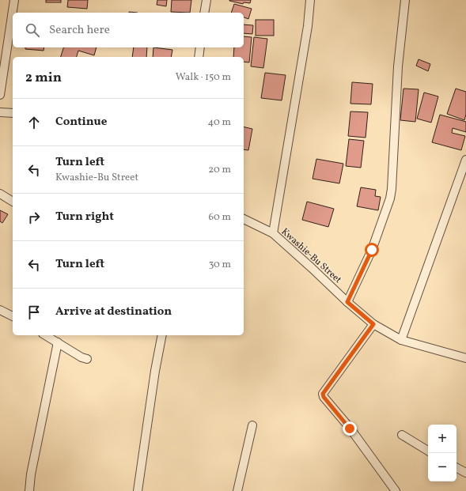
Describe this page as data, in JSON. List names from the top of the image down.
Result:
{
  "streets": {
    "street": ["Kwashie-Bu Street"]
  },
  "page": {
    "search": "Search here",
    "heading": ["2 min", "Walk · 150 m"],
    "list": [
      ["Continue", "40 m"],
      ["Turn left", "Kwashie-Bu Street", "20 m"],
      ["Turn right", "60 m"],
      ["Turn left", "30 m"],
      "Arrive at destination"
    ],
    "map_buttons": ["+", "−"]
  }
}
